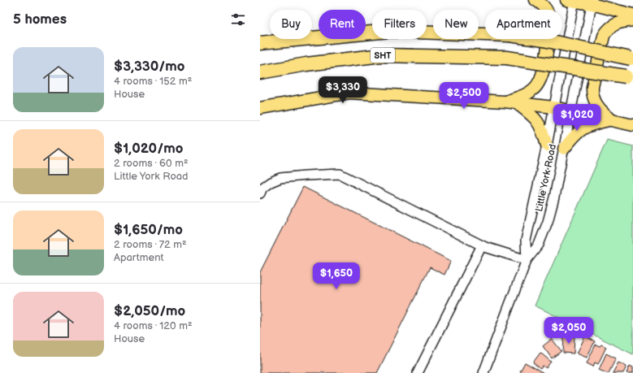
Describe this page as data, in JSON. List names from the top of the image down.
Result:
{
  "streets": {
    "highway": ["SHT"],
    "street": ["Little York Road"]
  },
  "page": {
    "heading": "5 homes",
    "chip": [
      "Buy",
      "Rent",
      "Filters",
      "New",
      "Apartment"
    ],
    "list": [
      {
        "name": "$3,330/mo",
        "note": "4 rooms · 152 m² · House"
      },
      {
        "name": "$1,020/mo",
        "note": "2 rooms · 60 m² · Little York Road"
      },
      {
        "name": "$1,650/mo",
        "note": "2 rooms · 72 m² · Apartment"
      },
      {
        "name": "$2,050/mo",
        "note": "4 rooms · 120 m² · House"
      }
    ],
    "price": [
      "$3,330",
      "$2,500",
      "$1,020",
      "$1,650",
      "$2,050"
    ]
  }
}
